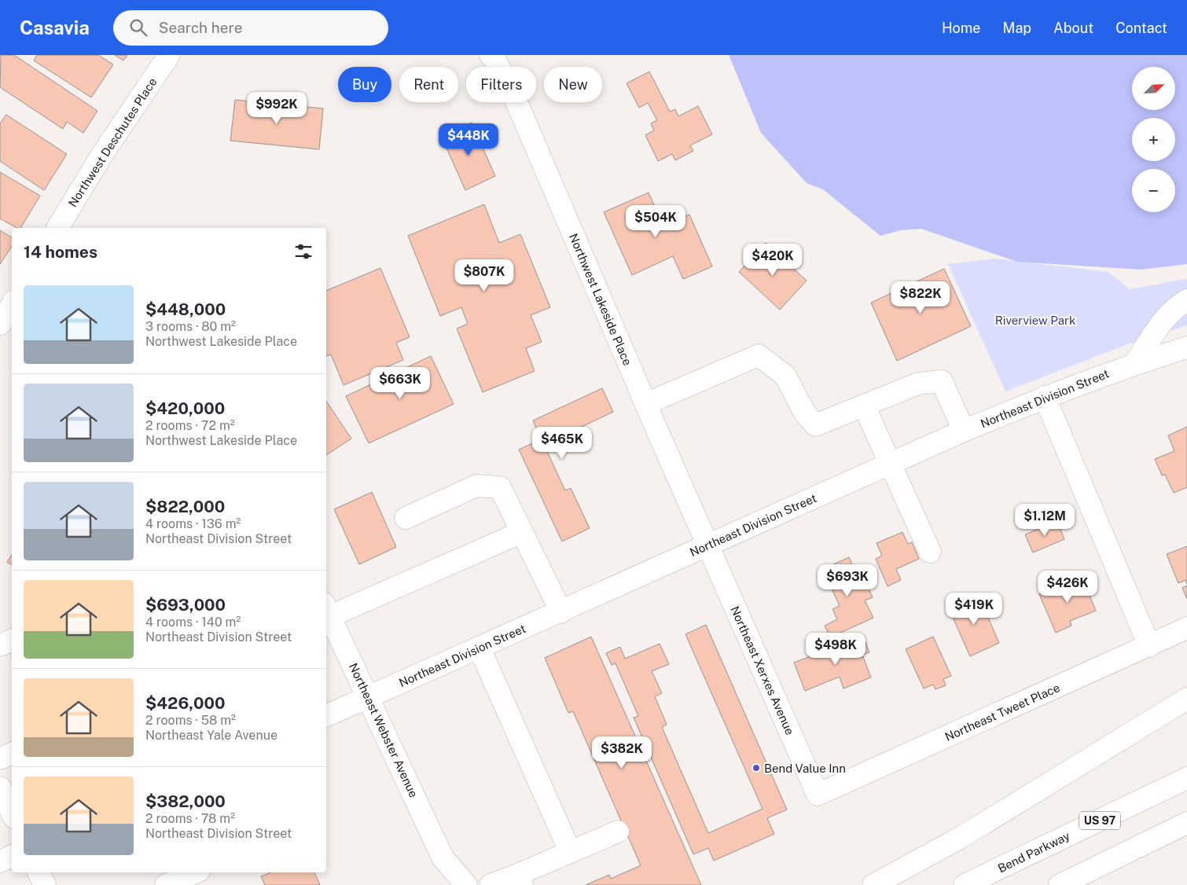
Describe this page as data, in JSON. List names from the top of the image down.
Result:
{
  "streets": {
    "main road": [
      "Northwest Deschutes Place",
      "Northwest Lakeside Place",
      "Northeast Division Street",
      "Northeast Xerxes Avenue",
      "Northeast Tweet Place",
      "Northeast Webster Avenue",
      "US 97",
      "Bend Parkway"
    ]
  },
  "crossings": [
    ["Northwest Lakeside Place", "Northeast Division Street"],
    ["Northwest Lakeside Place", "Northeast Xerxes Avenue"],
    ["Northeast Division Street", "Northeast Xerxes Avenue"],
    ["Northeast Division Street", "Northeast Webster Avenue"],
    ["Northeast Xerxes Avenue", "Northeast Tweet Place"]
  ],
  "parks": ["Riverview Park"],
  "places": ["Bend Value Inn"],
  "north": "top right",
  "page": {
    "header": "Casavia",
    "search": "Search here",
    "nav": [
      "Home",
      "Map",
      "About",
      "Contact"
    ],
    "map_buttons": ["+", "−"],
    "chip": [
      "Buy",
      "Rent",
      "Filters",
      "New"
    ],
    "price": [
      "$992K",
      "$448K",
      "$504K",
      "$420K",
      "$807K",
      "$822K",
      "$663K",
      "$465K",
      "$1.12M",
      "$693K",
      "$426K",
      "$419K",
      "$498K",
      "$382K"
    ],
    "heading": "14 homes",
    "list": [
      {
        "name": "$448,000",
        "note": "3 rooms · 80 m² · Northwest Lakeside Place"
      },
      {
        "name": "$420,000",
        "note": "2 rooms · 72 m² · Northwest Lakeside Place"
      },
      {
        "name": "$822,000",
        "note": "4 rooms · 136 m² · Northeast Division Street"
      },
      {
        "name": "$693,000",
        "note": "4 rooms · 140 m² · Northeast Division Street"
      },
      {
        "name": "$426,000",
        "note": "2 rooms · 58 m² · Northeast Yale Avenue"
      },
      {
        "name": "$382,000",
        "note": "2 rooms · 78 m² · Northeast Division Street"
      }
    ]
  }
}
